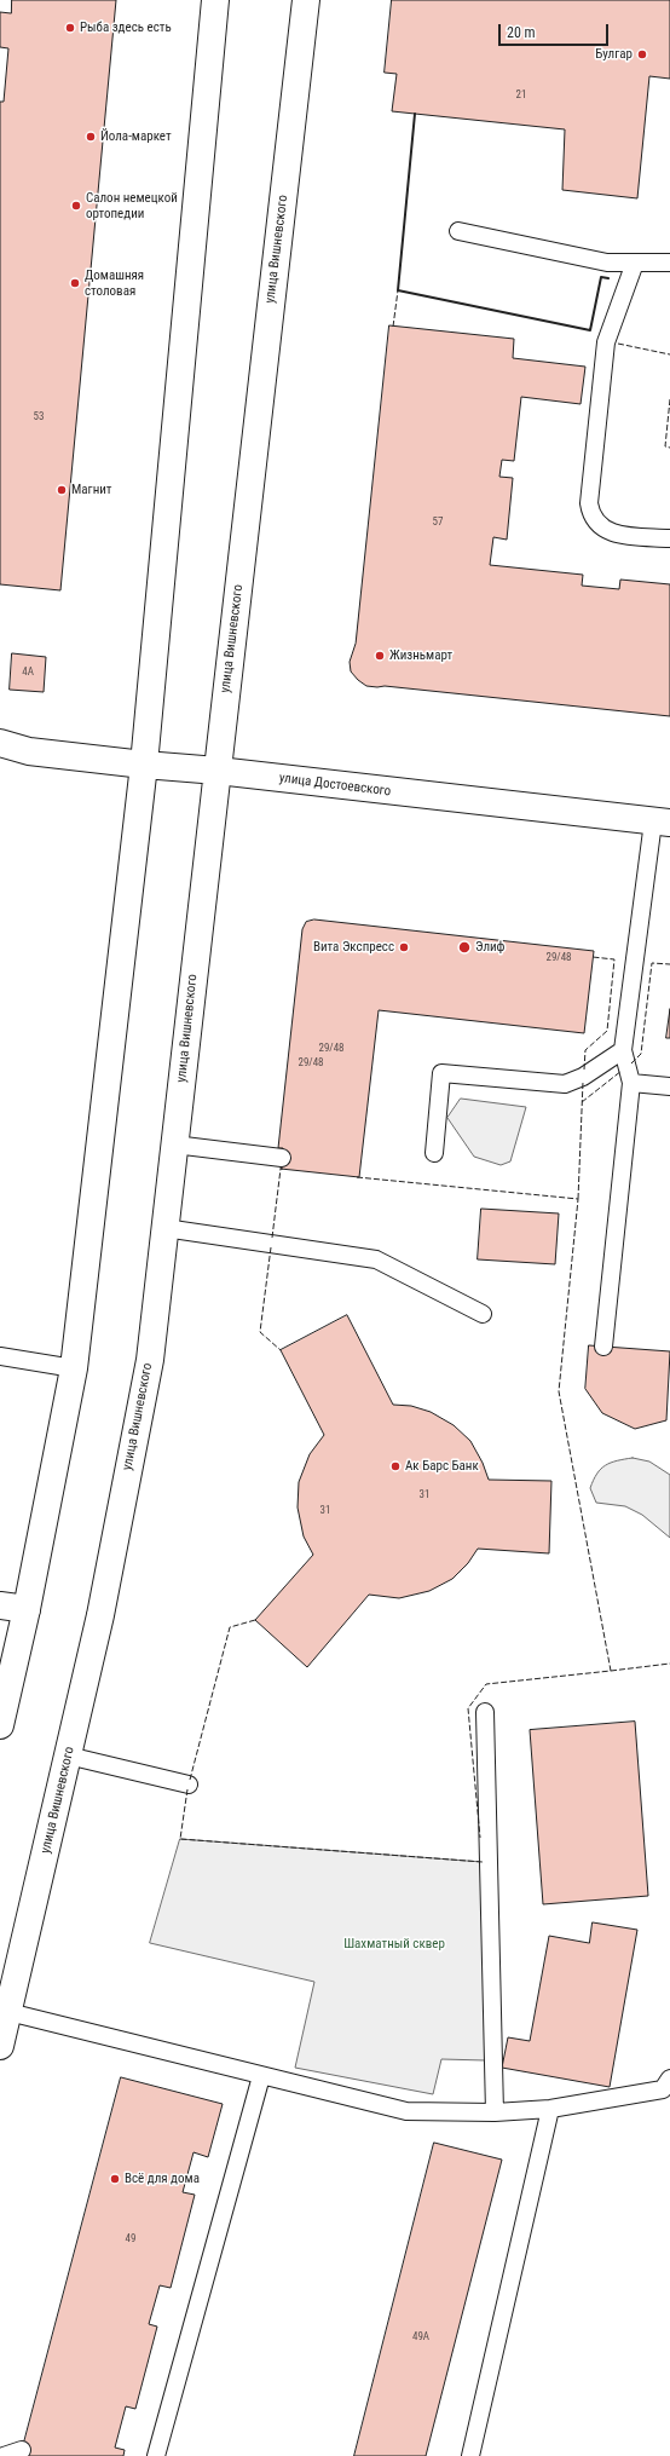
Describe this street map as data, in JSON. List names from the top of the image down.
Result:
{
  "streets": {
    "main road": ["улица Вишневского", "улица Достоевского"]
  },
  "crossings": [
    ["улица Вишневского", "улица Достоевского"]
  ],
  "parks": ["Шахматный сквер"],
  "places": [
    "Рыба здесь есть",
    "Булгар",
    "Йола-маркет",
    "Салон немецкой ортопедии",
    "Домашняя столовая",
    "Магнит",
    "Жизньмарт",
    "Вита Экспресс",
    "Элиф",
    "Ак Барс Банк",
    "Всё для дома"
  ],
  "house_numbers": [
    "21",
    "53",
    "57",
    "4А",
    "29/48",
    "29/48",
    "29/48",
    "31",
    "31",
    "49",
    "49А"
  ],
  "scale_bar": "20 m"
}
